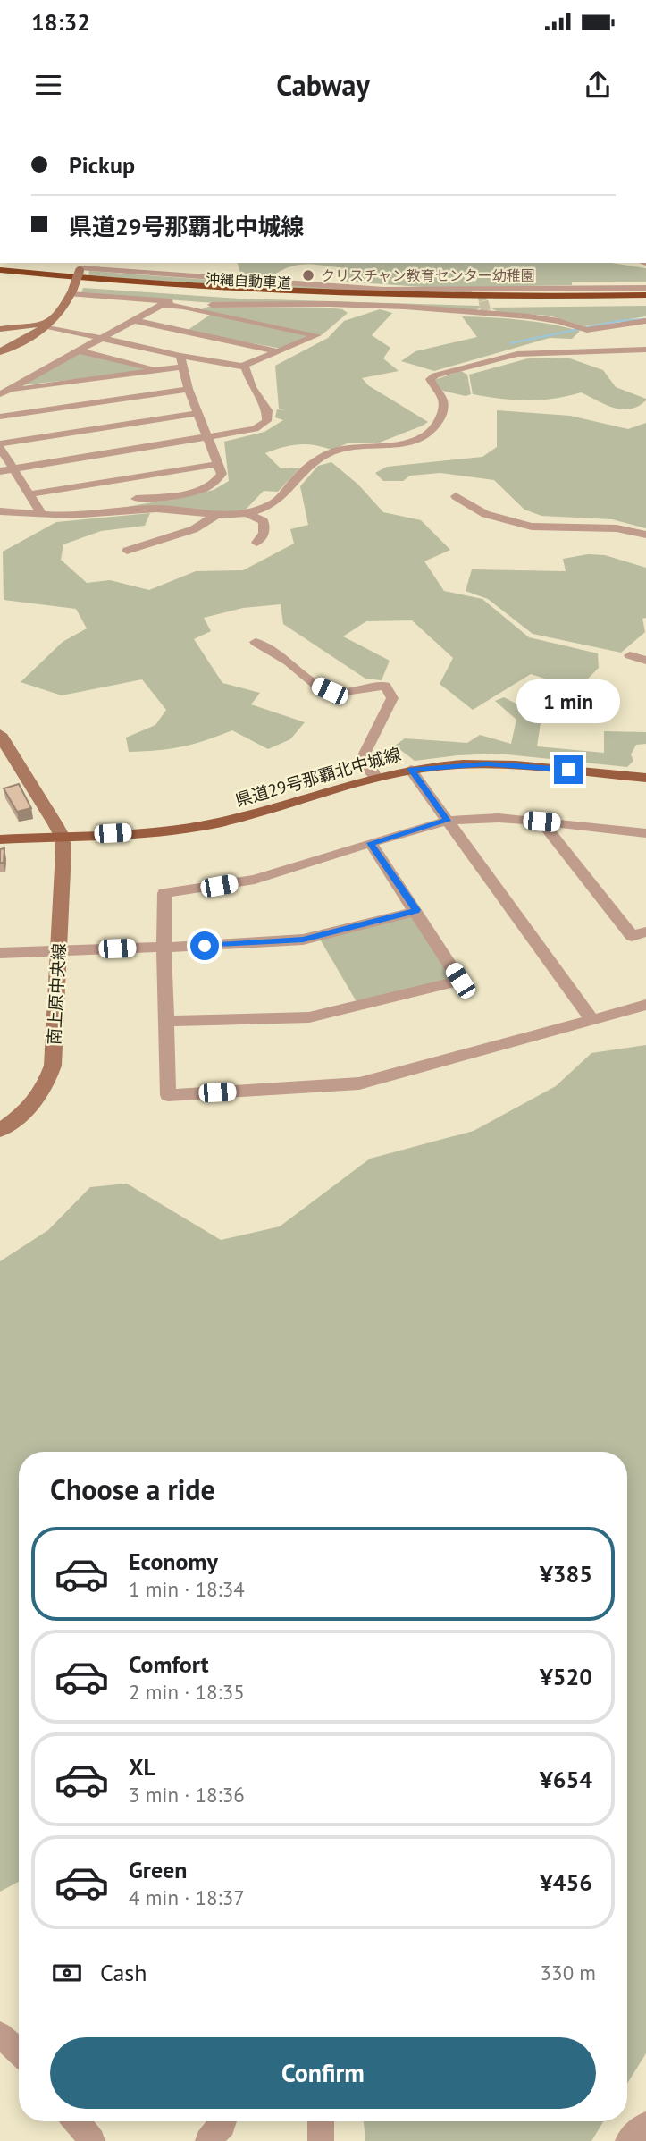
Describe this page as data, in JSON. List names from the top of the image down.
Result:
{
  "streets": {
    "highway": ["沖縄自動車道"],
    "main road": ["県道29号那覇北中城線", "南上原中央線"]
  },
  "crossings": [
    ["県道29号那覇北中城線", "南上原中央線"]
  ],
  "places": ["クリスチャン教育センター幼稚園"],
  "page": {
    "status": "18:32",
    "header": "Cabway",
    "banner": ["Pickup", "県道29号那覇北中城線"],
    "bubble": "1 min",
    "heading": "Choose a ride",
    "list": [
      {
        "name": "Economy",
        "note": "1 min · 18:34",
        "value": "¥385"
      },
      {
        "name": "Comfort",
        "note": "2 min · 18:35",
        "value": "¥520"
      },
      {
        "name": "XL",
        "note": "3 min · 18:36",
        "value": "¥654"
      },
      {
        "name": "Green",
        "note": "4 min · 18:37",
        "value": "¥456"
      }
    ],
    "pay": ["Cash", "330 m"],
    "buttons": "Confirm"
  }
}
